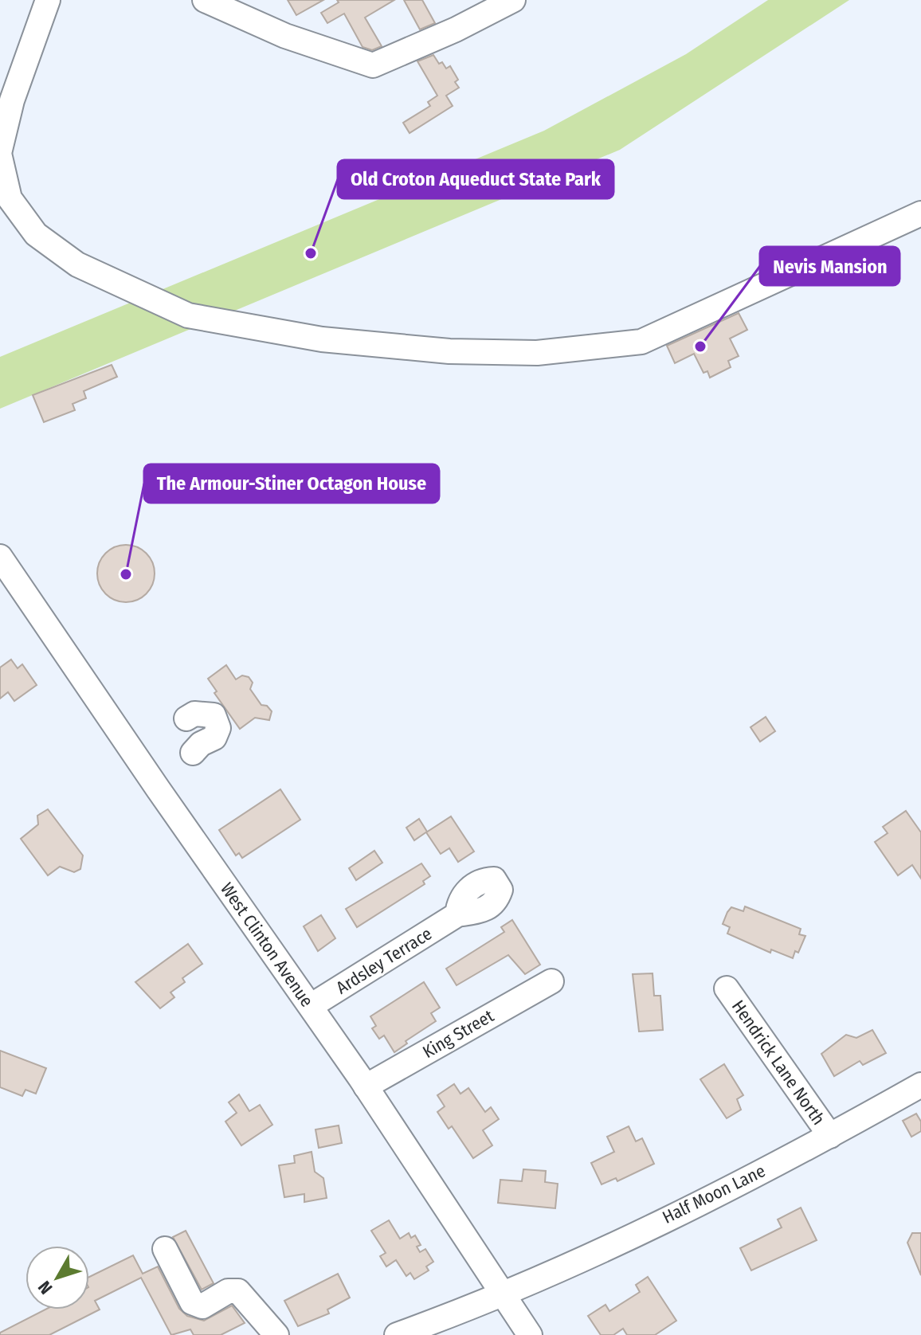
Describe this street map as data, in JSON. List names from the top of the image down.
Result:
{
  "streets": {
    "street": [
      "West Clinton Avenue",
      "Ardsley Terrace",
      "King Street",
      "Hendrick Lane North",
      "Half Moon Lane"
    ]
  },
  "crossings": [
    ["West Clinton Avenue", "Ardsley Terrace"],
    ["West Clinton Avenue", "King Street"],
    ["West Clinton Avenue", "Half Moon Lane"],
    ["Hendrick Lane North", "Half Moon Lane"]
  ],
  "places": ["Old Croton Aqueduct State Park", "Nevis Mansion", "The Armour-Stiner Octagon House"],
  "north": "bottom left"
}
